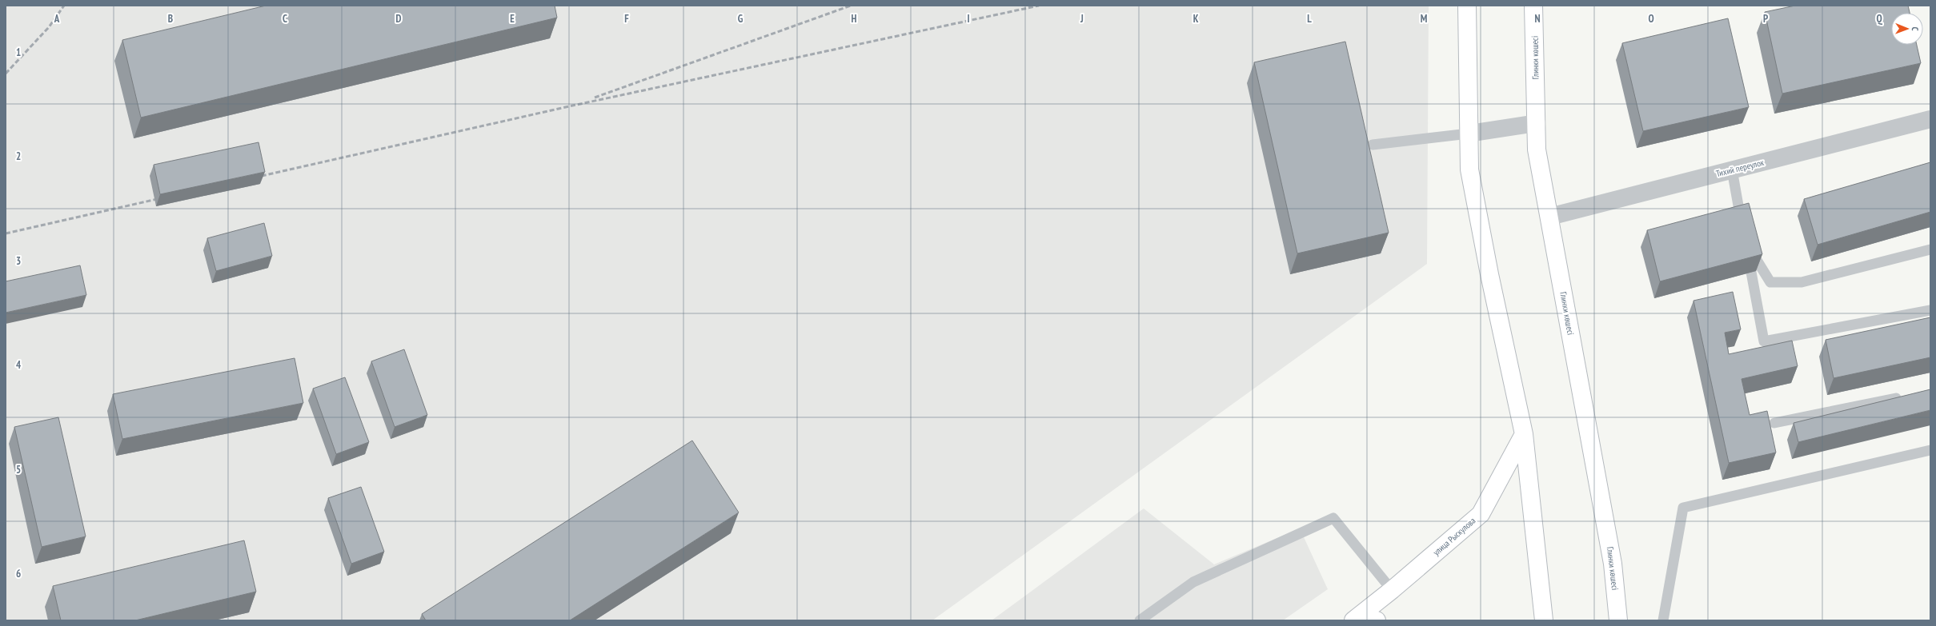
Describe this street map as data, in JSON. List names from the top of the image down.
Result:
{
  "streets": {
    "main road": ["Глинки көшесі", "улица Рыскулова"],
    "street": ["Тихий переулок"]
  },
  "crossings": [
    ["Глинки көшесі", "Тихий переулок"]
  ],
  "north": "right",
  "grid": {
    "columns": [
      "A",
      "B",
      "C",
      "D",
      "E",
      "F",
      "G",
      "H",
      "I",
      "J",
      "K",
      "L",
      "M",
      "N",
      "O",
      "P",
      "Q"
    ],
    "rows": [
      "1",
      "2",
      "3",
      "4",
      "5",
      "6"
    ]
  }
}
